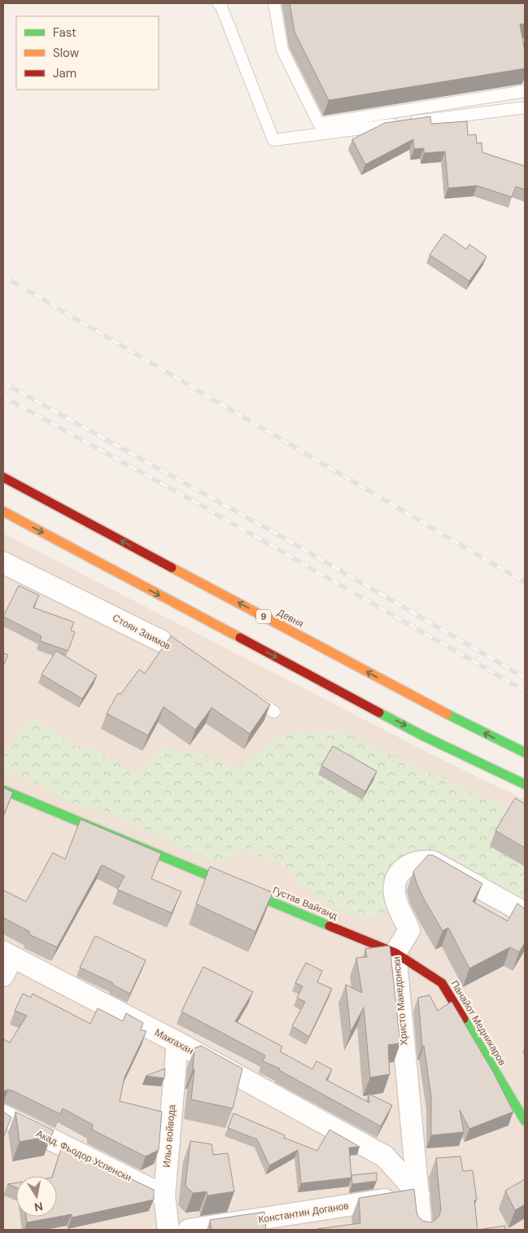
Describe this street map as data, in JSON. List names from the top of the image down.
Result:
{
  "streets": {
    "main road": [
      "9",
      "Девня",
      "Густав Вайганд",
      "Панайот Медникаров"
    ],
    "street": [
      "Стоян Заимов",
      "Христо Македонски",
      "Макгахан",
      "Ильо войвода",
      "Акад. Фьодор Успенски",
      "Константин Доганов"
    ]
  },
  "crossings": [
    ["Густав Вайганд", "Христо Македонски"],
    ["Густав Вайганд", "Панайот Медникаров"],
    ["Христо Македонски", "Панайот Медникаров"],
    ["Христо Македонски", "Макгахан"],
    ["Христо Македонски", "Константин Доганов"],
    ["Макгахан", "Ильо войвода"],
    ["Макгахан", "Константин Доганов"],
    ["Ильо войвода", "Акад. Фьодор Успенски"]
  ],
  "legend": ["Fast", "Slow", "Jam"],
  "north": "bottom"
}
